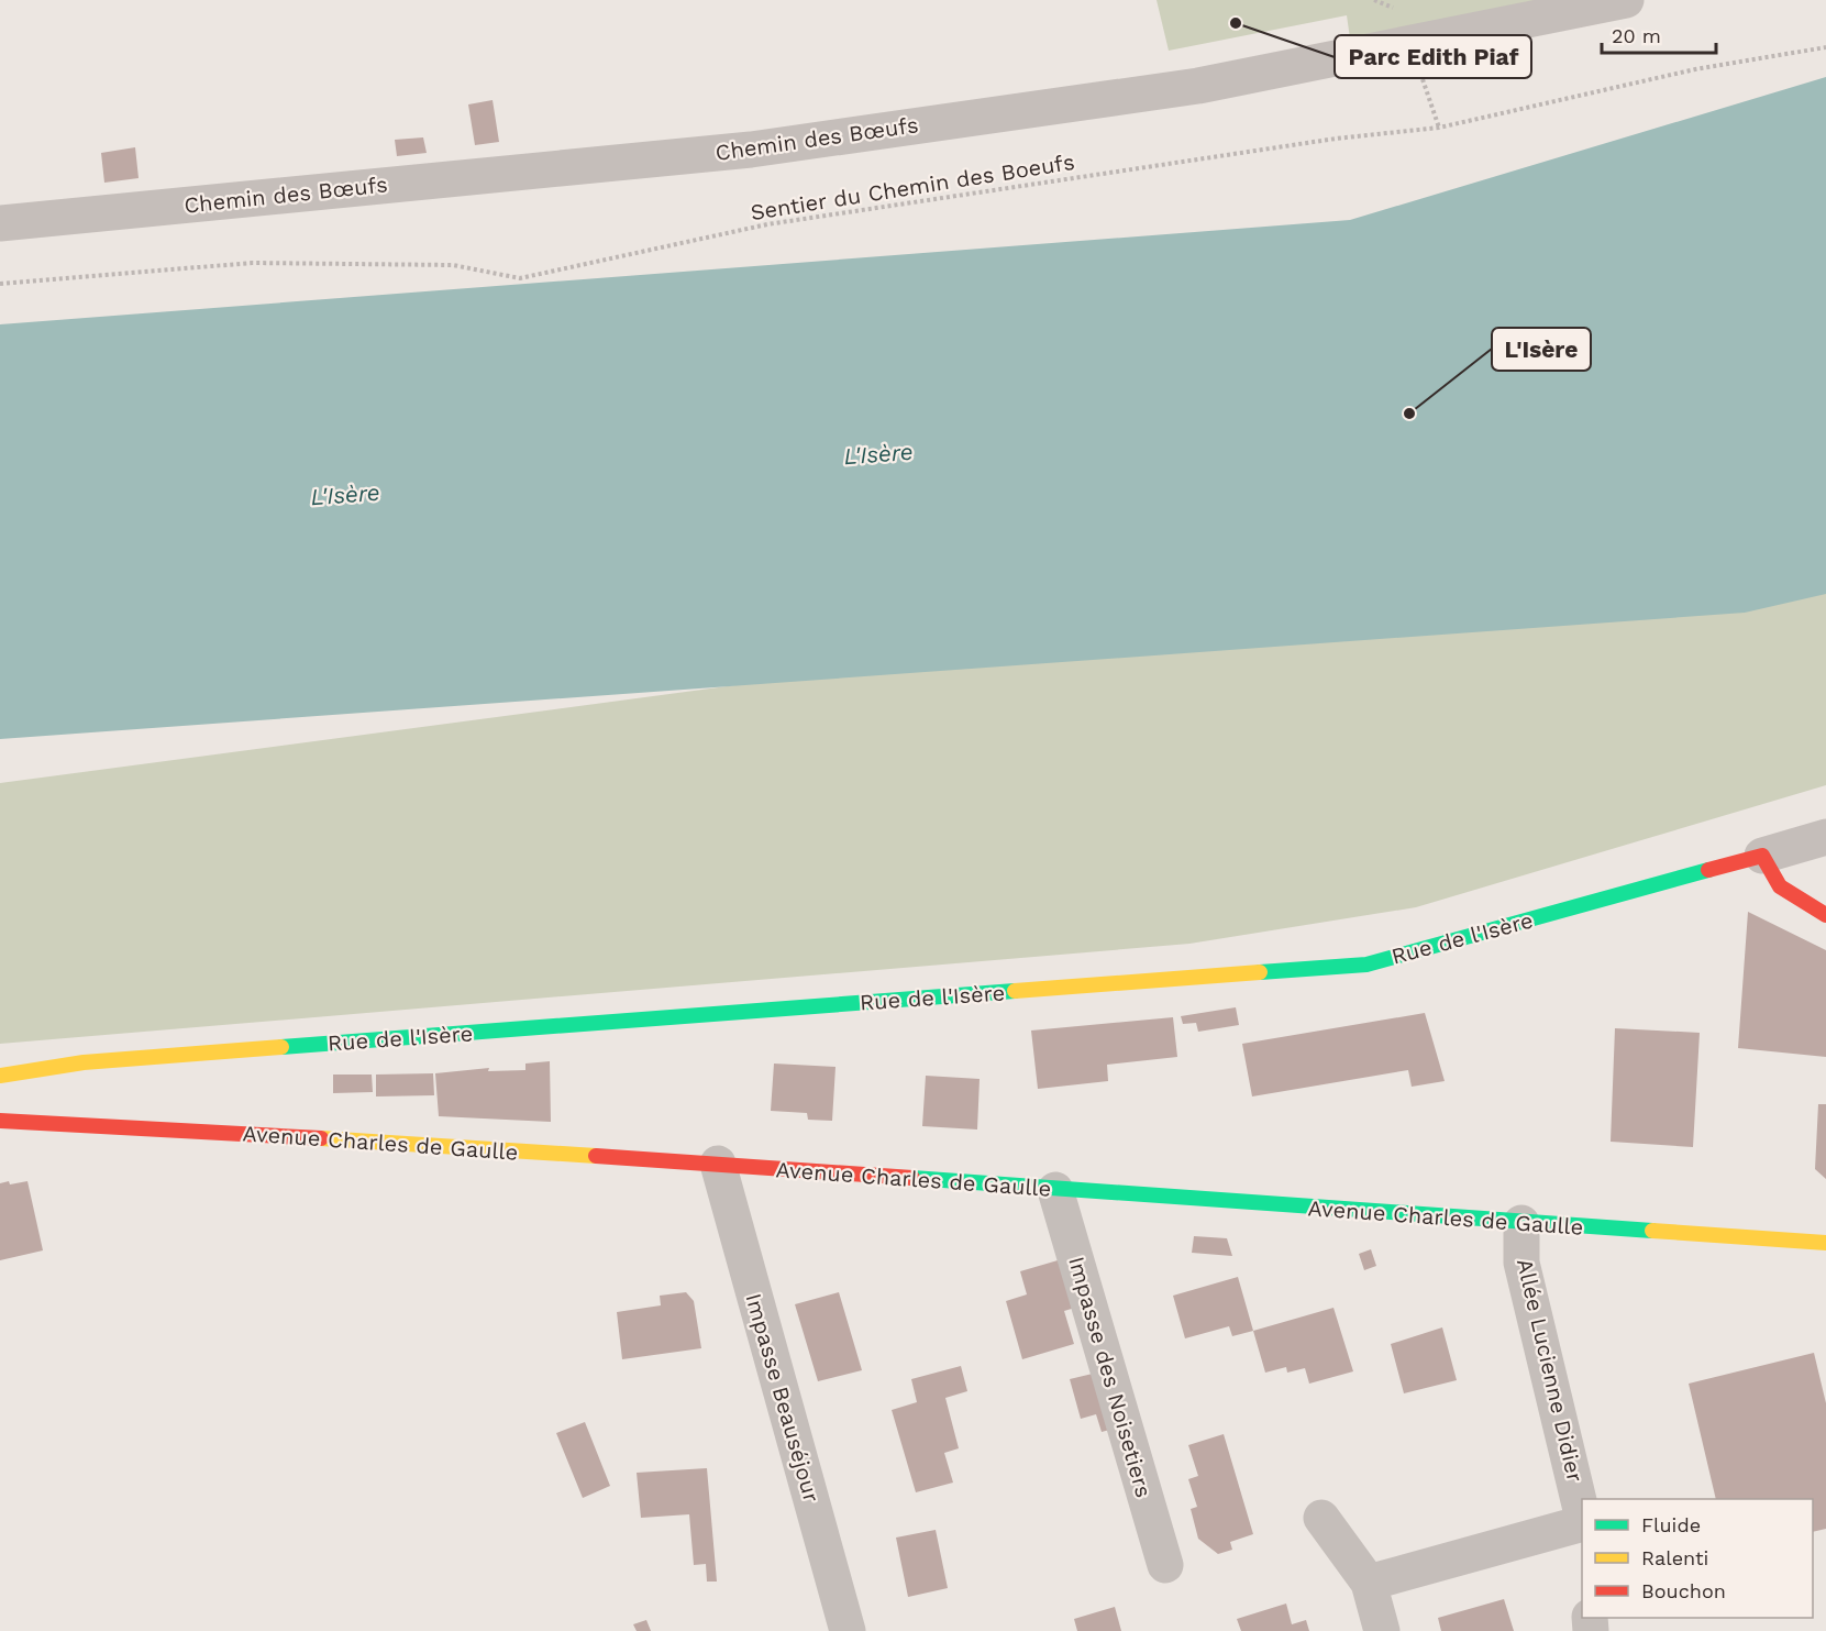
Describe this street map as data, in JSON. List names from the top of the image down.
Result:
{
  "streets": {
    "street": [
      "Chemin des Bœufs",
      "Rue de l'Isère",
      "Avenue Charles de Gaulle",
      "Allée Lucienne Didier",
      "Impasse des Noisetiers",
      "Impasse Beauséjour"
    ],
    "path": ["Sentier du Chemin des Boeufs"]
  },
  "crossings": [
    ["Avenue Charles de Gaulle", "Allée Lucienne Didier"],
    ["Avenue Charles de Gaulle", "Impasse des Noisetiers"],
    ["Avenue Charles de Gaulle", "Impasse Beauséjour"]
  ],
  "water": ["L'Isère"],
  "places": ["Parc Edith Piaf", "L'Isère"],
  "legend": ["Fluide", "Ralenti", "Bouchon"],
  "scale_bar": "20 m"
}
